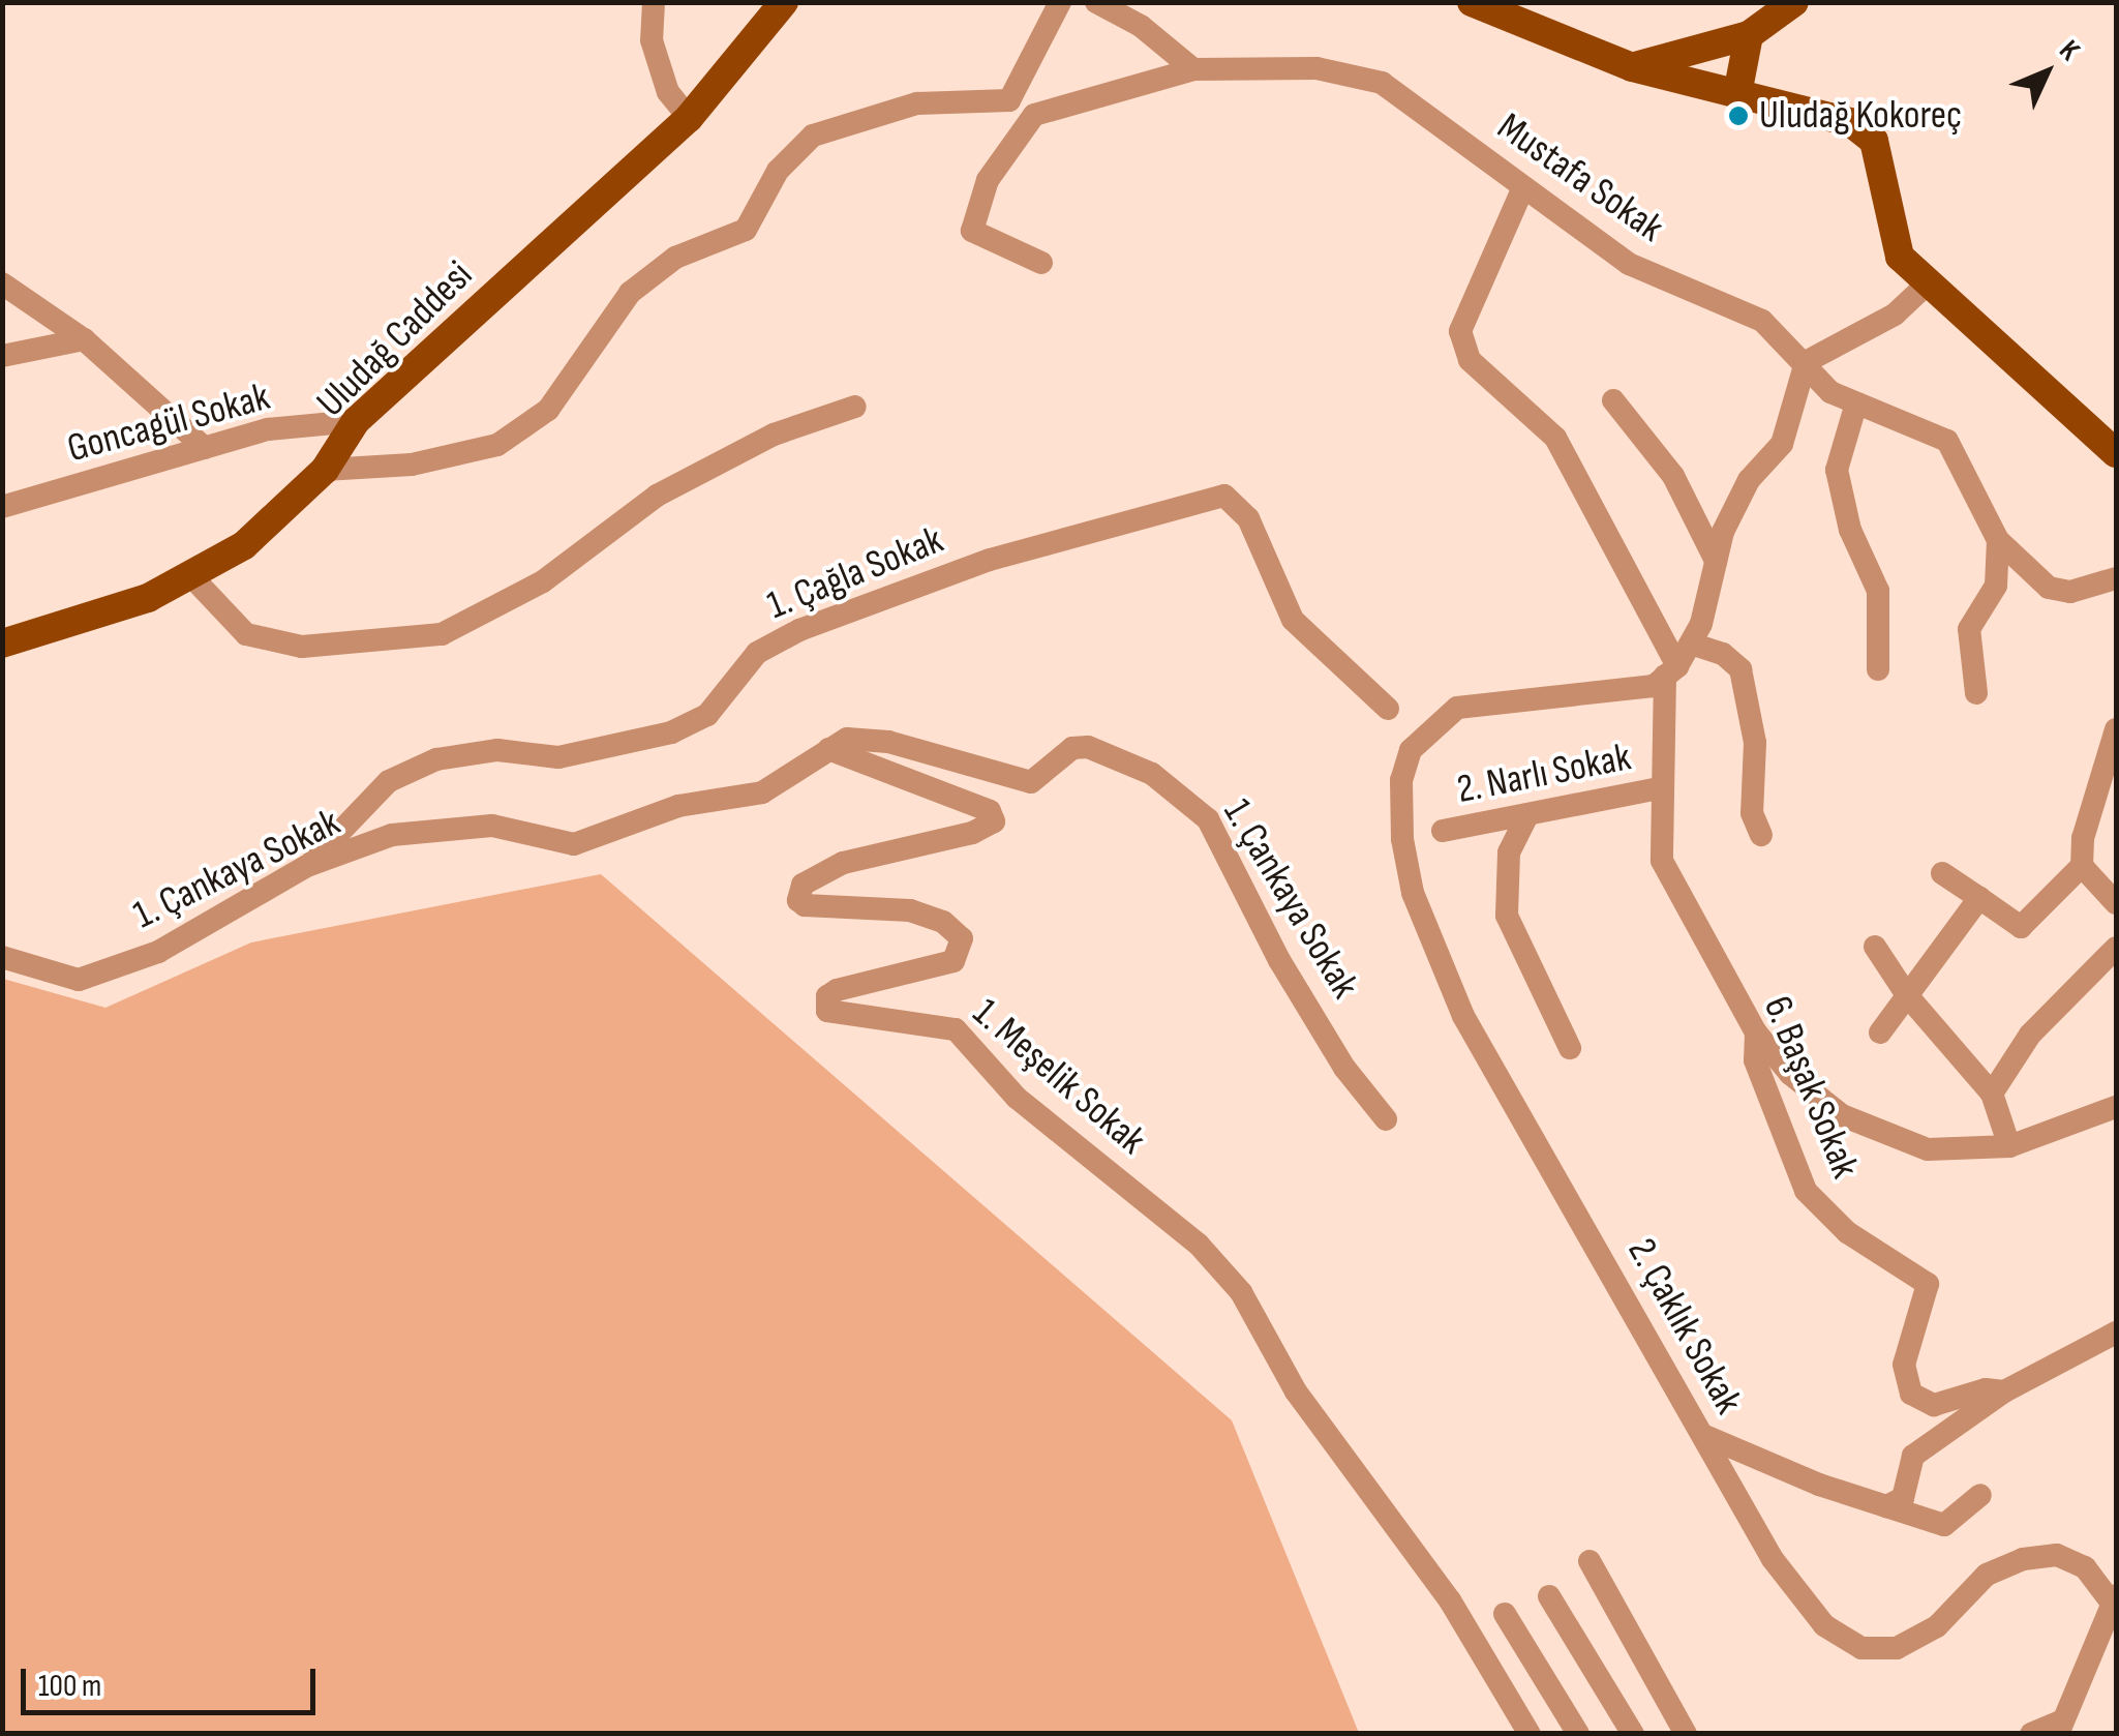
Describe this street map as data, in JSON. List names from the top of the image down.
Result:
{
  "streets": {
    "main road": ["Uludağ Caddesi"],
    "street": [
      "Mustafa Sokak",
      "Goncagül Sokak",
      "1. Çağla Sokak",
      "2. Narlı Sokak",
      "1. Çankaya Sokak",
      "1. Meşelik Sokak",
      "6. Başak Sokak",
      "2. Çaklık Sokak"
    ]
  },
  "crossings": [
    ["Uludağ Caddesi", "Goncagül Sokak"],
    ["1. Çağla Sokak", "1. Çankaya Sokak"],
    ["2. Narlı Sokak", "6. Başak Sokak"],
    ["1. Çankaya Sokak", "1. Meşelik Sokak"],
    ["6. Başak Sokak", "2. Çaklık Sokak"]
  ],
  "places": ["Uludağ Kokoreç"],
  "scale_bar": "100 m",
  "north": "top right"
}
